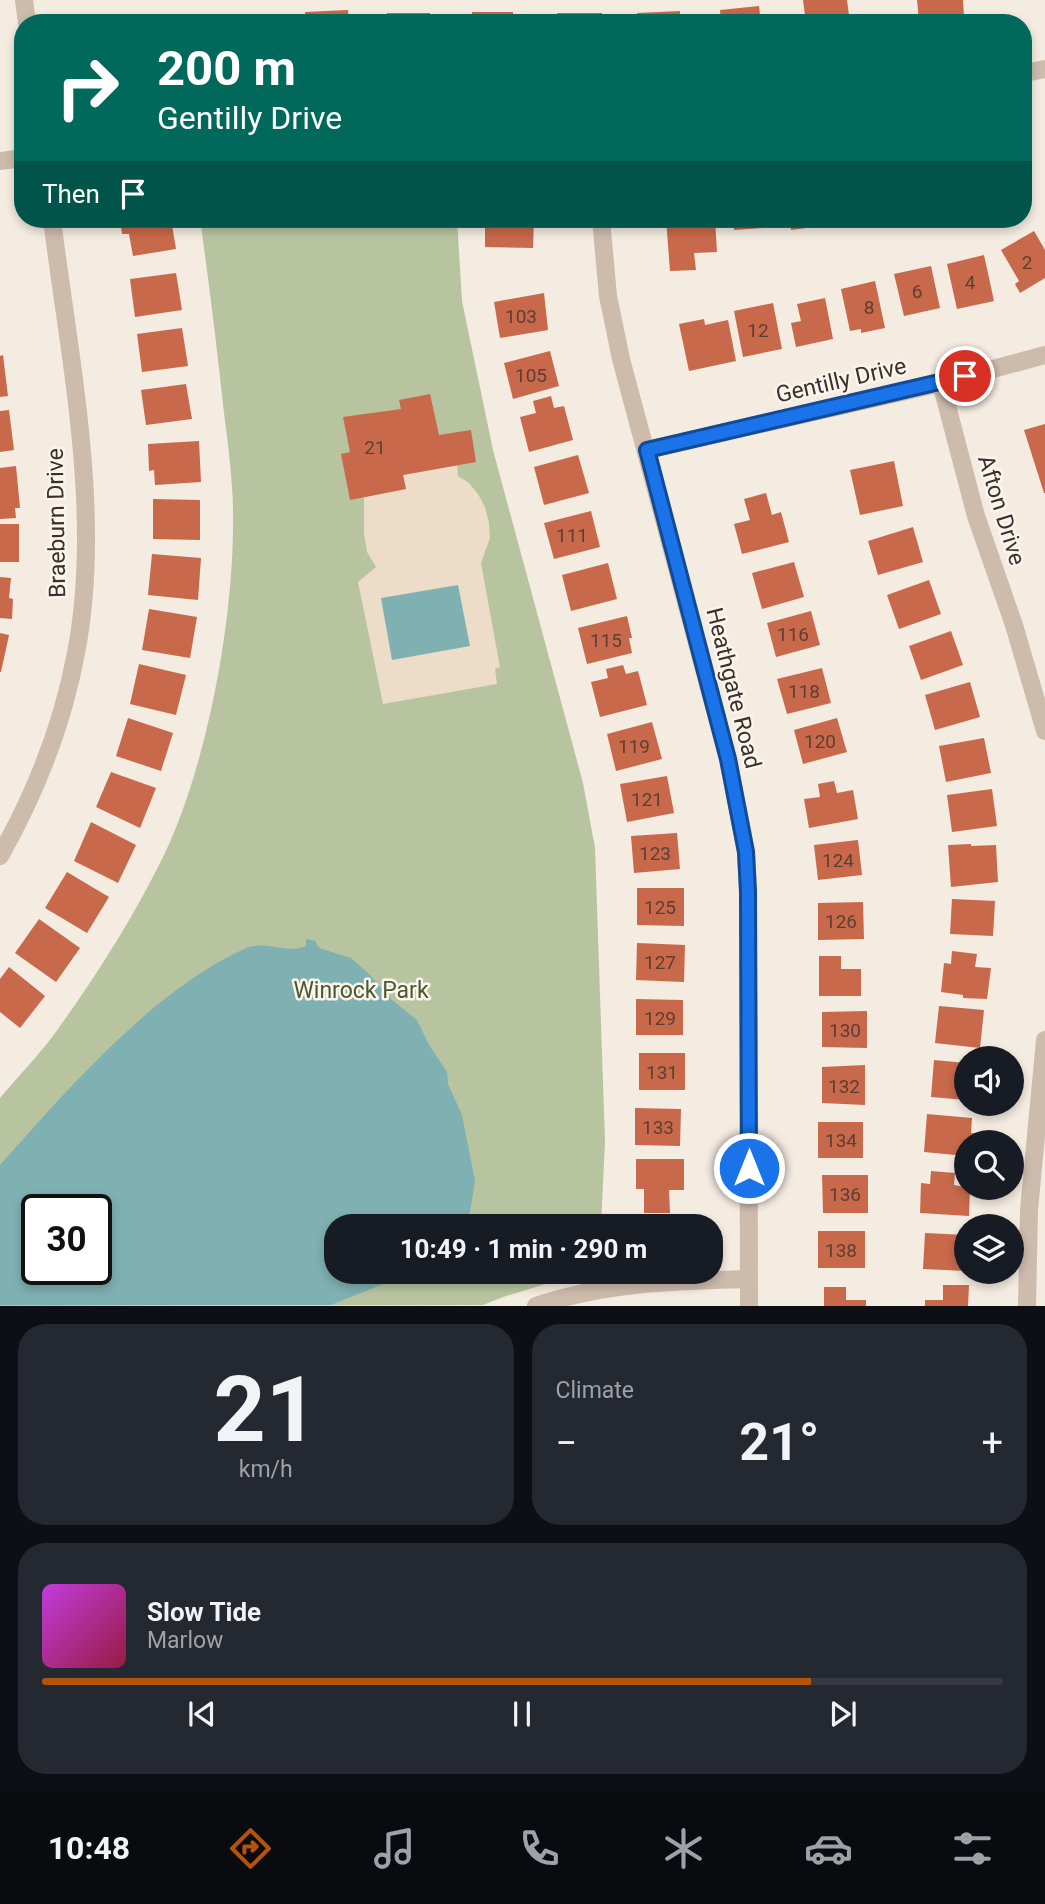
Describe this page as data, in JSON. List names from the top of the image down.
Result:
{
  "streets": {
    "street": [
      "Gentilly Drive",
      "Afton Drive",
      "Braeburn Drive",
      "Heathgate Road"
    ]
  },
  "crossings": [
    ["Gentilly Drive", "Afton Drive"],
    ["Gentilly Drive", "Heathgate Road"]
  ],
  "parks": ["Winrock Park"],
  "house_numbers": [
    "2",
    "4",
    "6",
    "8",
    "103",
    "12",
    "105",
    "21",
    "111",
    "116",
    "115",
    "118",
    "120",
    "119",
    "121",
    "123",
    "124",
    "125",
    "126",
    "127",
    "129",
    "130",
    "131",
    "132",
    "133",
    "134",
    "136",
    "138"
  ],
  "page": {
    "turn": ["200 m", "Gentilly Drive"],
    "then": "Then",
    "limit": "30",
    "trip": "10:49 · 1 min · 290 m",
    "tile": [
      ["21", "km/h"],
      "Climate"
    ],
    "heat": ["−", "21°", "+"],
    "song": ["Slow Tide", "Marlow"],
    "tabs": "10:48"
  }
}
